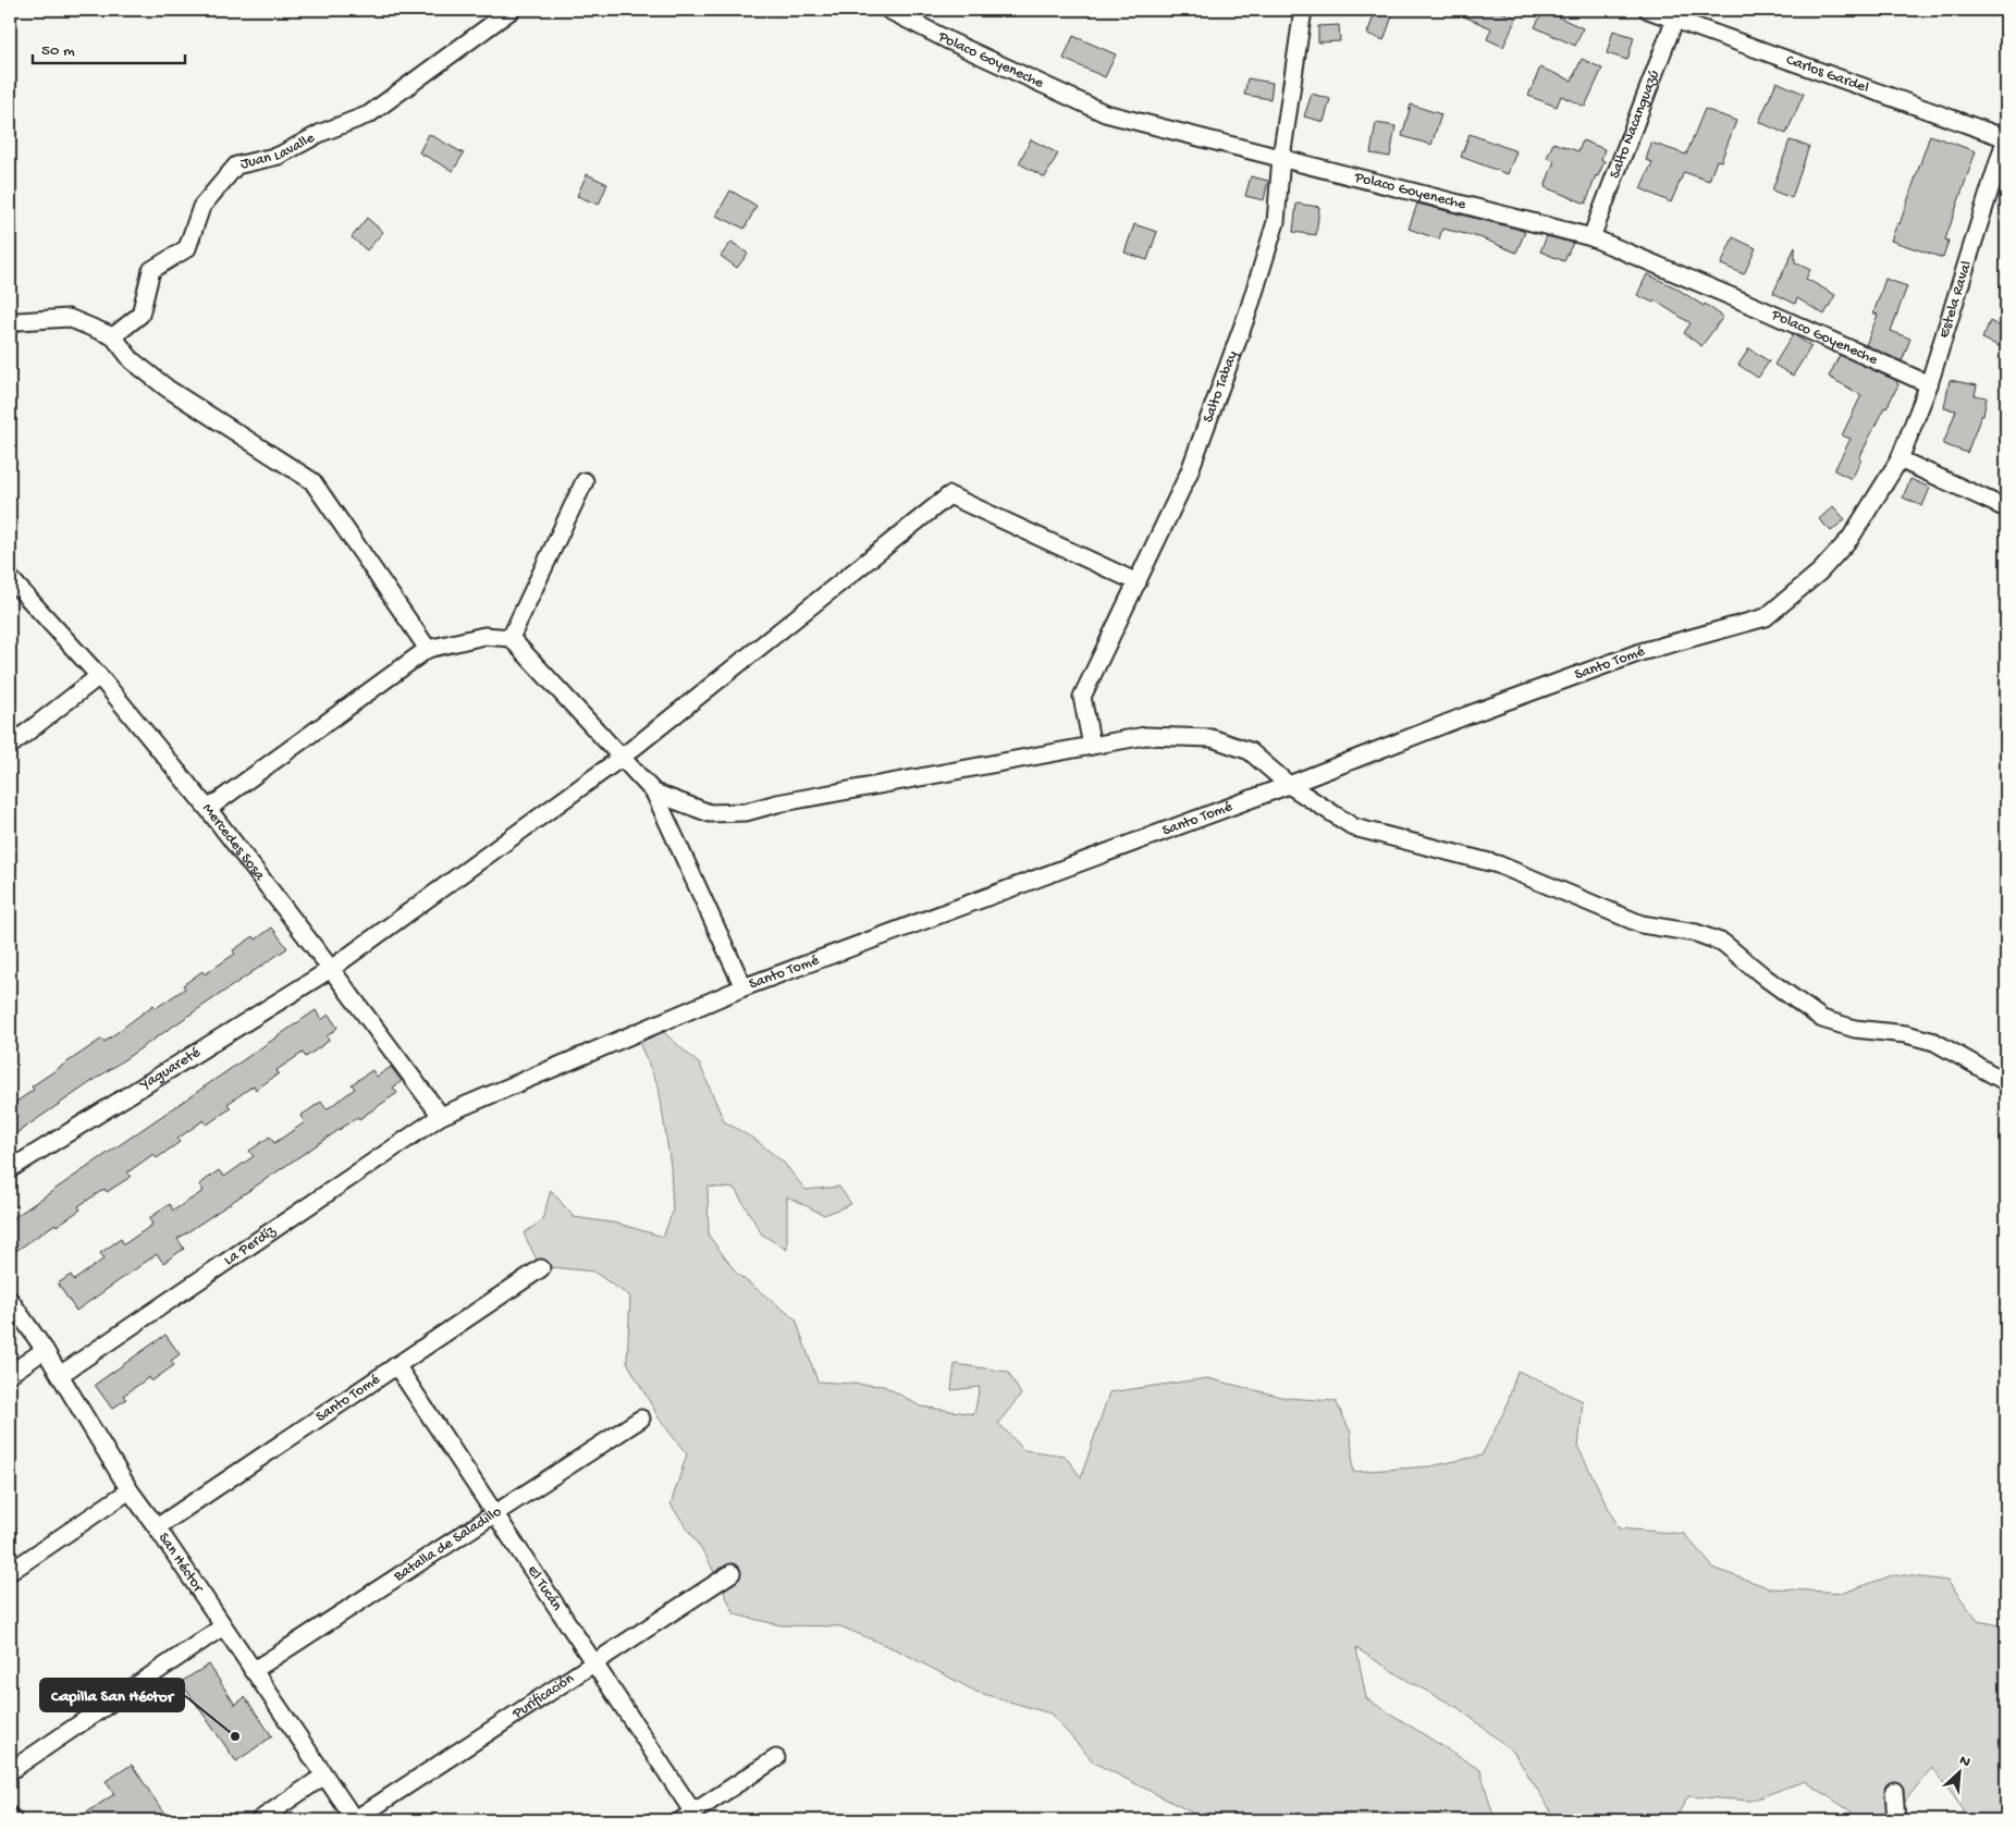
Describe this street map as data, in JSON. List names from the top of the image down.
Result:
{
  "streets": {
    "street": [
      "Polaco Goyeneche",
      "Carlos Gardel",
      "Salto Ñacanguazú",
      "Juan Lavalle",
      "Estela Raval",
      "Salto Tabay",
      "Santo Tomé",
      "Mercedes Sosa",
      "Yaguareté",
      "La Perdíz",
      "Batalla de Saladillo",
      "San Héctor",
      "El Tucán",
      "Purificación"
    ]
  },
  "crossings": [
    ["Polaco Goyeneche", "Salto Ñacanguazú"],
    ["Polaco Goyeneche", "Estela Raval"],
    ["Polaco Goyeneche", "Salto Tabay"],
    ["Carlos Gardel", "Salto Ñacanguazú"],
    ["Carlos Gardel", "Estela Raval"],
    ["Estela Raval", "Santo Tomé"],
    ["Salto Tabay", "Yaguareté"],
    ["Santo Tomé", "Mercedes Sosa"],
    ["Santo Tomé", "La Perdíz"],
    ["Santo Tomé", "San Héctor"],
    ["Santo Tomé", "El Tucán"],
    ["Mercedes Sosa", "Yaguareté"],
    ["Mercedes Sosa", "La Perdíz"],
    ["La Perdíz", "San Héctor"],
    ["Batalla de Saladillo", "San Héctor"],
    ["Batalla de Saladillo", "El Tucán"],
    ["San Héctor", "Purificación"],
    ["El Tucán", "Purificación"]
  ],
  "places": ["Capilla San Héctor"],
  "scale_bar": "50 m",
  "north": "top right"
}
